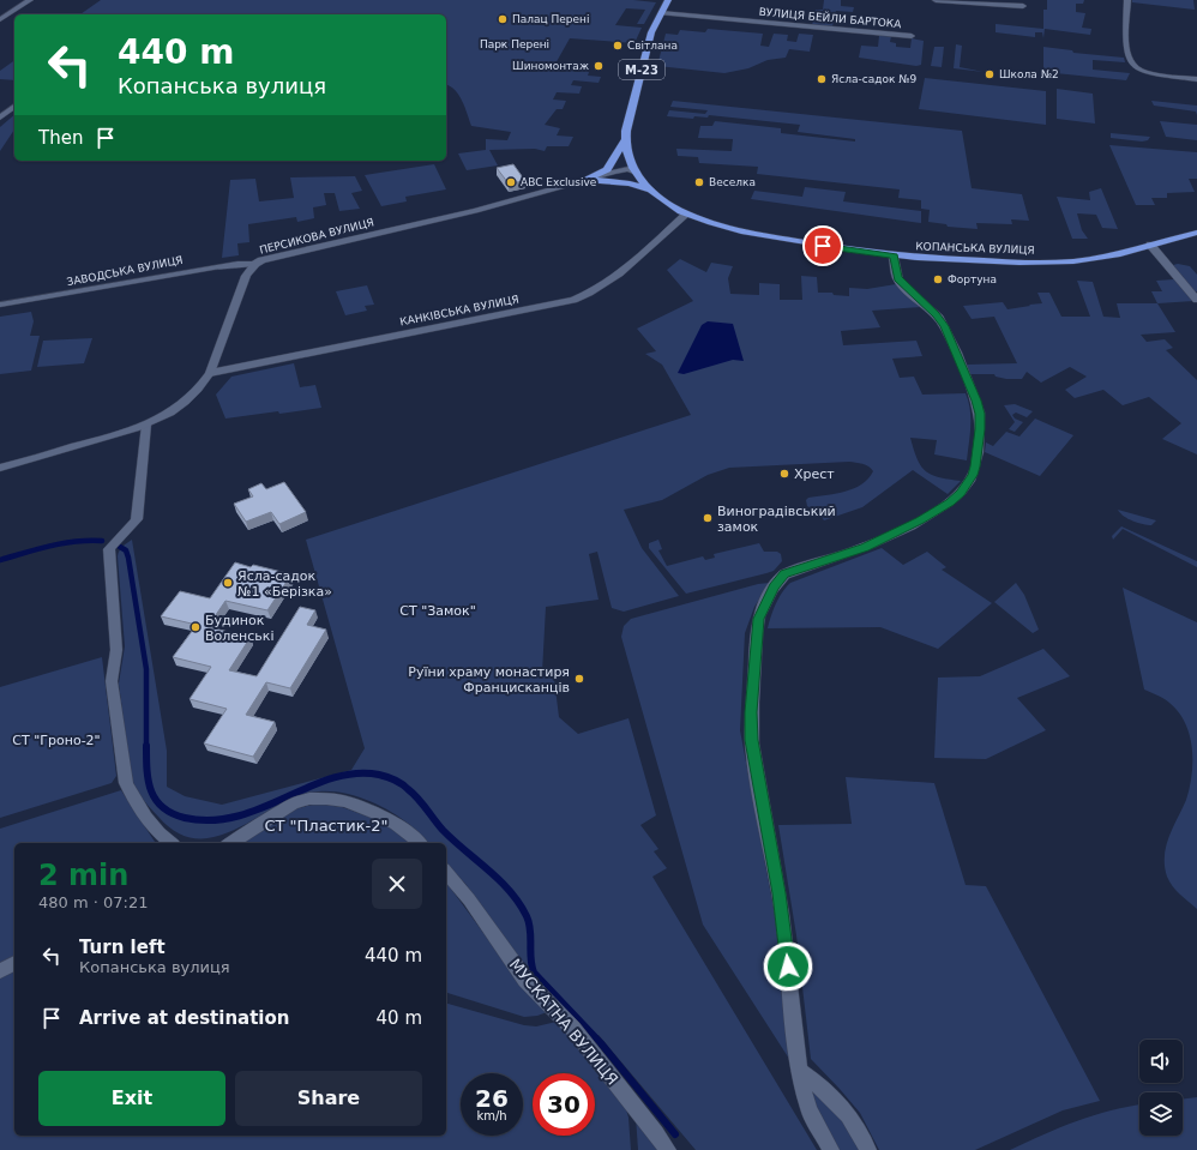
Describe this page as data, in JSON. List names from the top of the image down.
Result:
{
  "streets": {
    "highway": ["М-23", "КОПАНСЬКА ВУЛИЦЯ"],
    "street": [
      "ВУЛИЦЯ БЕЙЛИ БАРТОКА",
      "ПЕРСИКОВА ВУЛИЦЯ",
      "ЗАВОДСЬКА ВУЛИЦЯ",
      "КАНКІВСЬКА ВУЛИЦЯ",
      "МУСКАТНА ВУЛИЦЯ"
    ]
  },
  "crossings": [
    ["ВУЛИЦЯ БЕЙЛИ БАРТОКА", "КОПАНСЬКА ВУЛИЦЯ"],
    ["ПЕРСИКОВА ВУЛИЦЯ", "КОПАНСЬКА ВУЛИЦЯ"],
    ["ПЕРСИКОВА ВУЛИЦЯ", "ЗАВОДСЬКА ВУЛИЦЯ"],
    ["ПЕРСИКОВА ВУЛИЦЯ", "КАНКІВСЬКА ВУЛИЦЯ"],
    ["КОПАНСЬКА ВУЛИЦЯ", "КАНКІВСЬКА ВУЛИЦЯ"]
  ],
  "parks": [
    "Парк Перені",
    "СТ \"Замок\"",
    "СТ \"Гроно-2\"",
    "СТ \"Пластик-2\""
  ],
  "places": [
    "Палац Перені",
    "Світлана",
    "Шиномонтаж",
    "Школа №2",
    "Ясла-садок №9",
    "ABC Exclusive",
    "Веселка",
    "Фортуна",
    "Хрест",
    "Виноградівський замок",
    "Ясла-садок №1 «Берізка»",
    "Будинок Воленські",
    "Руїни храму монастиря Францисканців"
  ],
  "page": {
    "turn": ["440 m", "Копанська вулиця"],
    "then": "Then",
    "heading": ["2 min", "480 m · 07:21"],
    "list": [
      {
        "name": "Turn left",
        "note": "Копанська вулиця",
        "value": "440 m"
      },
      {
        "name": "Arrive at destination",
        "value": "40 m"
      }
    ],
    "buttons": ["Exit", "Share"],
    "speed": "26 km/h",
    "limit": "30"
  }
}
